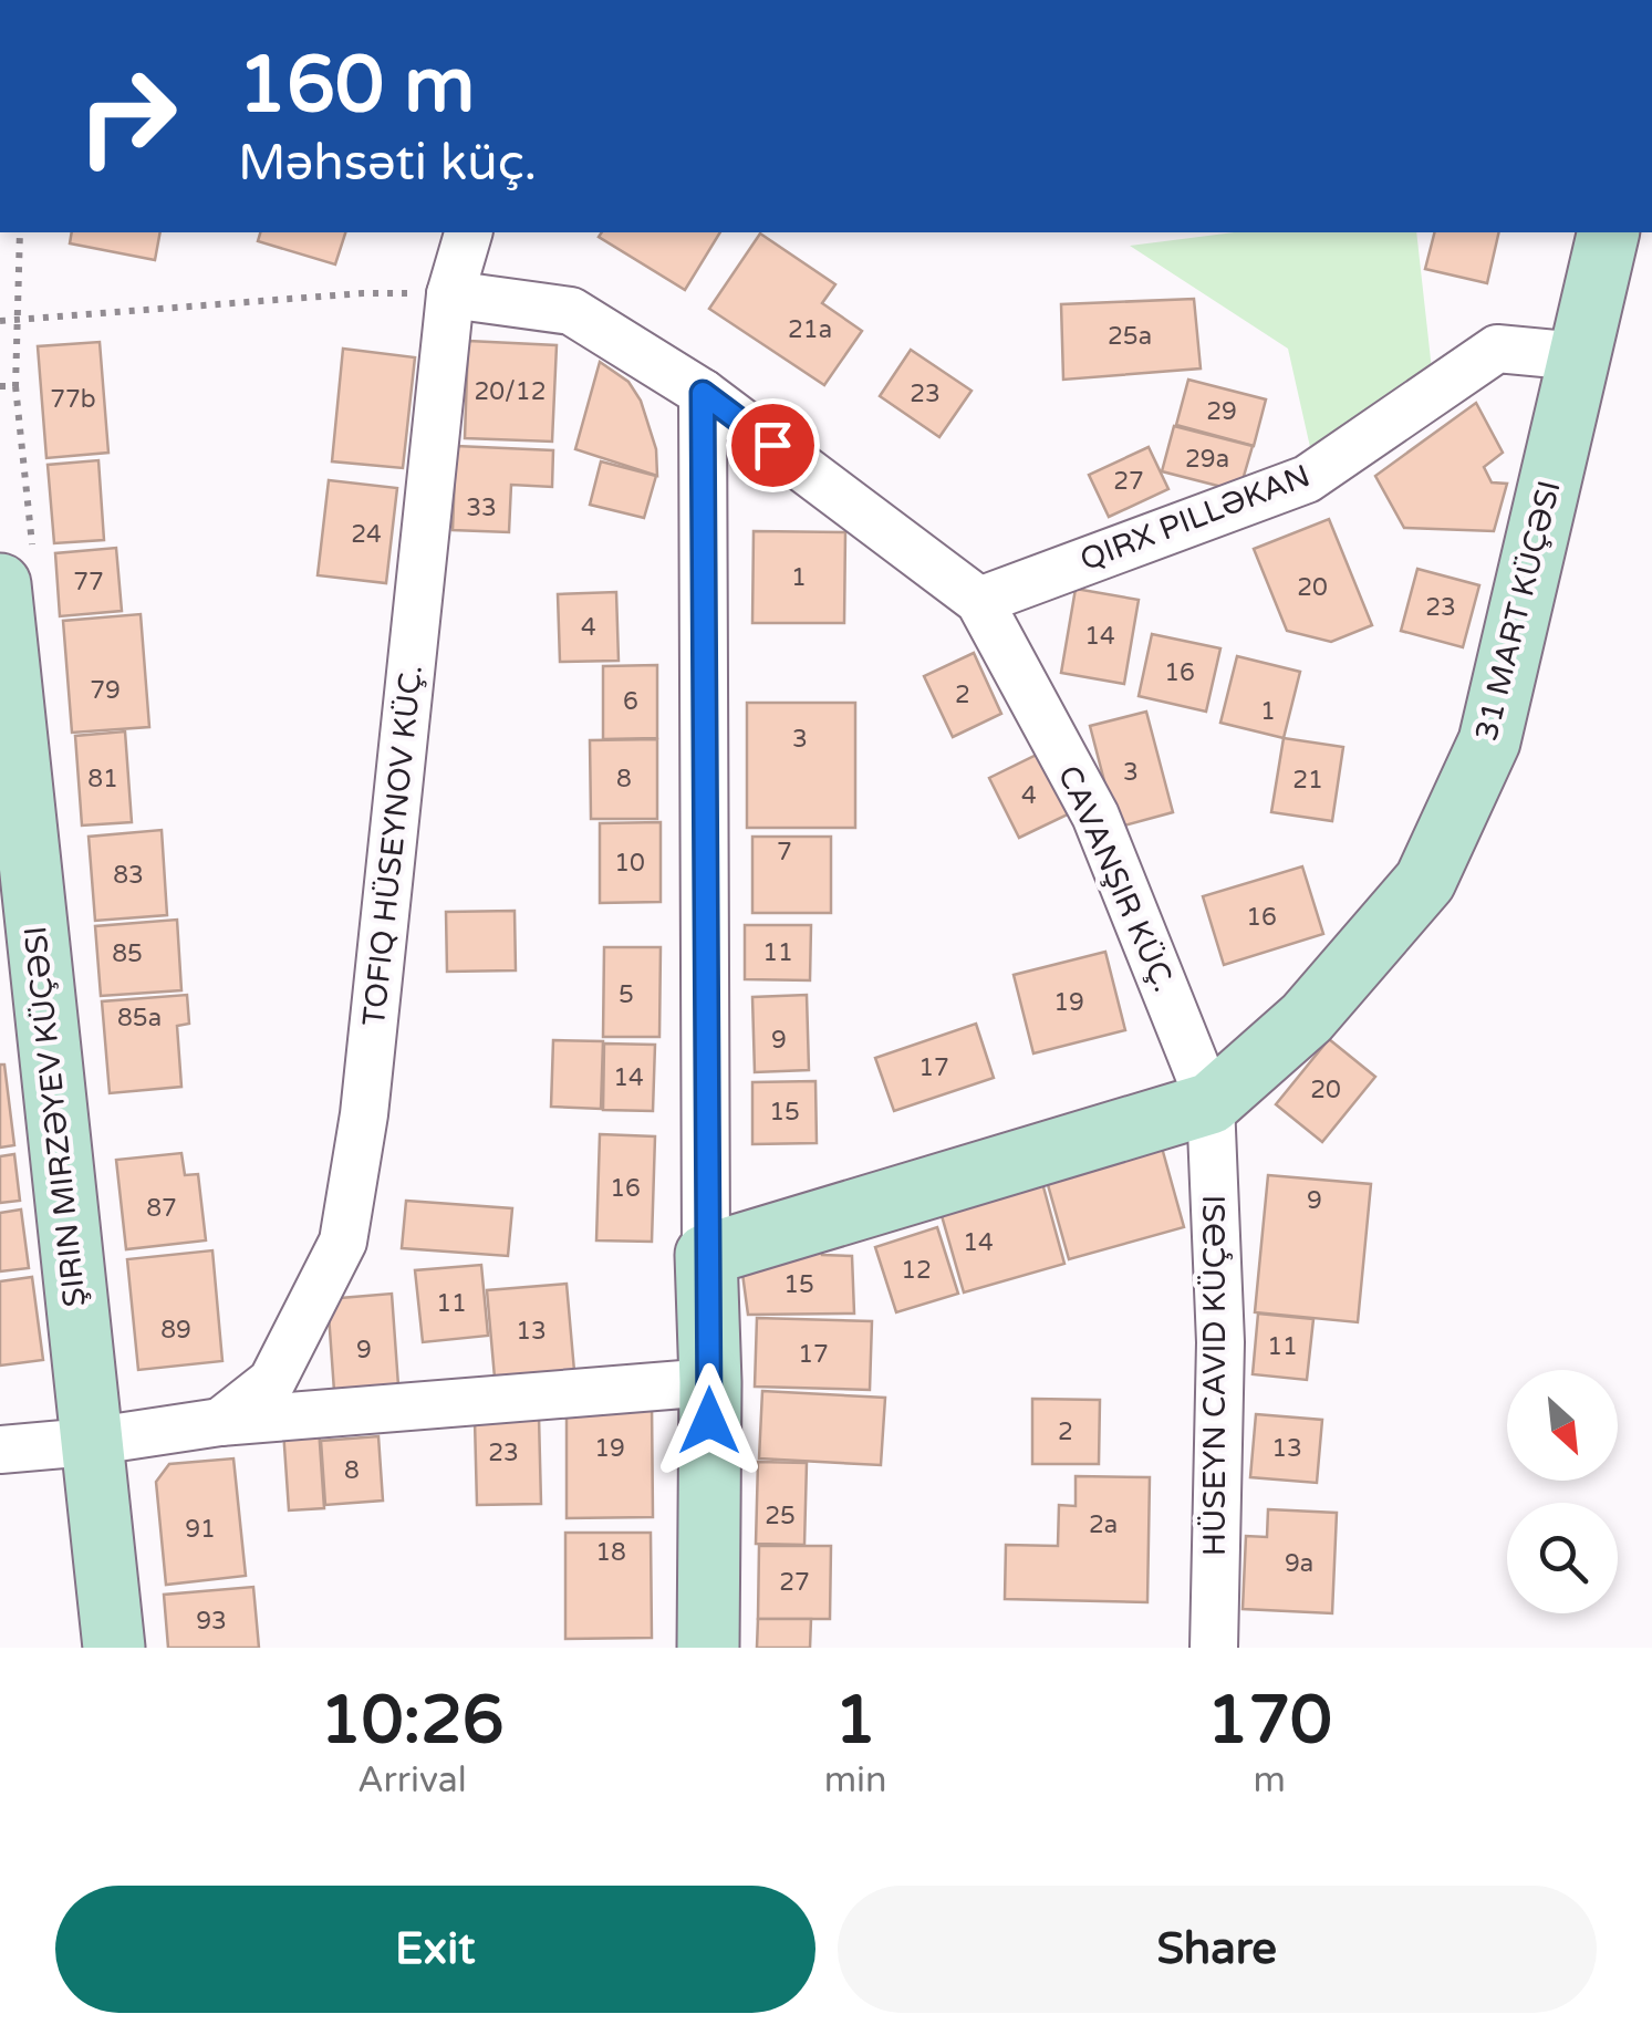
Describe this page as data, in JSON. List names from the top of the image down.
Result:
{
  "streets": {
    "street": [
      "31 MART KÜÇƏSI",
      "TOFIQ HÜSEYNOV KÜÇ.",
      "CAVANŞIR KÜÇ.",
      "ŞIRIN MIRZƏYEV KÜÇƏSI",
      "HÜSEYN CAVID KÜÇƏSI"
    ]
  },
  "crossings": [
    ["31 MART KÜÇƏSI", "CAVANŞIR KÜÇ."],
    ["31 MART KÜÇƏSI", "HÜSEYN CAVID KÜÇƏSI"],
    ["CAVANŞIR KÜÇ.", "HÜSEYN CAVID KÜÇƏSI"]
  ],
  "house_numbers": [
    "21a",
    "25a",
    "20/12",
    "23",
    "77b",
    "29",
    "29a",
    "27",
    "33",
    "24",
    "1",
    "77",
    "20",
    "23",
    "4",
    "14",
    "16",
    "79",
    "2",
    "6",
    "1",
    "3",
    "3",
    "81",
    "8",
    "21",
    "4",
    "7",
    "10",
    "83",
    "16",
    "11",
    "85",
    "5",
    "19",
    "85a",
    "9",
    "17",
    "14",
    "20",
    "15",
    "16",
    "9",
    "87",
    "14",
    "12",
    "15",
    "11",
    "89",
    "13",
    "11",
    "9",
    "17",
    "2",
    "19",
    "13",
    "23",
    "8",
    "25",
    "2a",
    "91",
    "18",
    "9a",
    "27",
    "93"
  ],
  "north": "bottom right",
  "page": {
    "turn": ["160 m", "Məhsəti küç."],
    "eta": [
      "10:26",
      "Arrival",
      "1",
      "min",
      "170",
      "m"
    ],
    "buttons": ["Exit", "Share"]
  }
}
